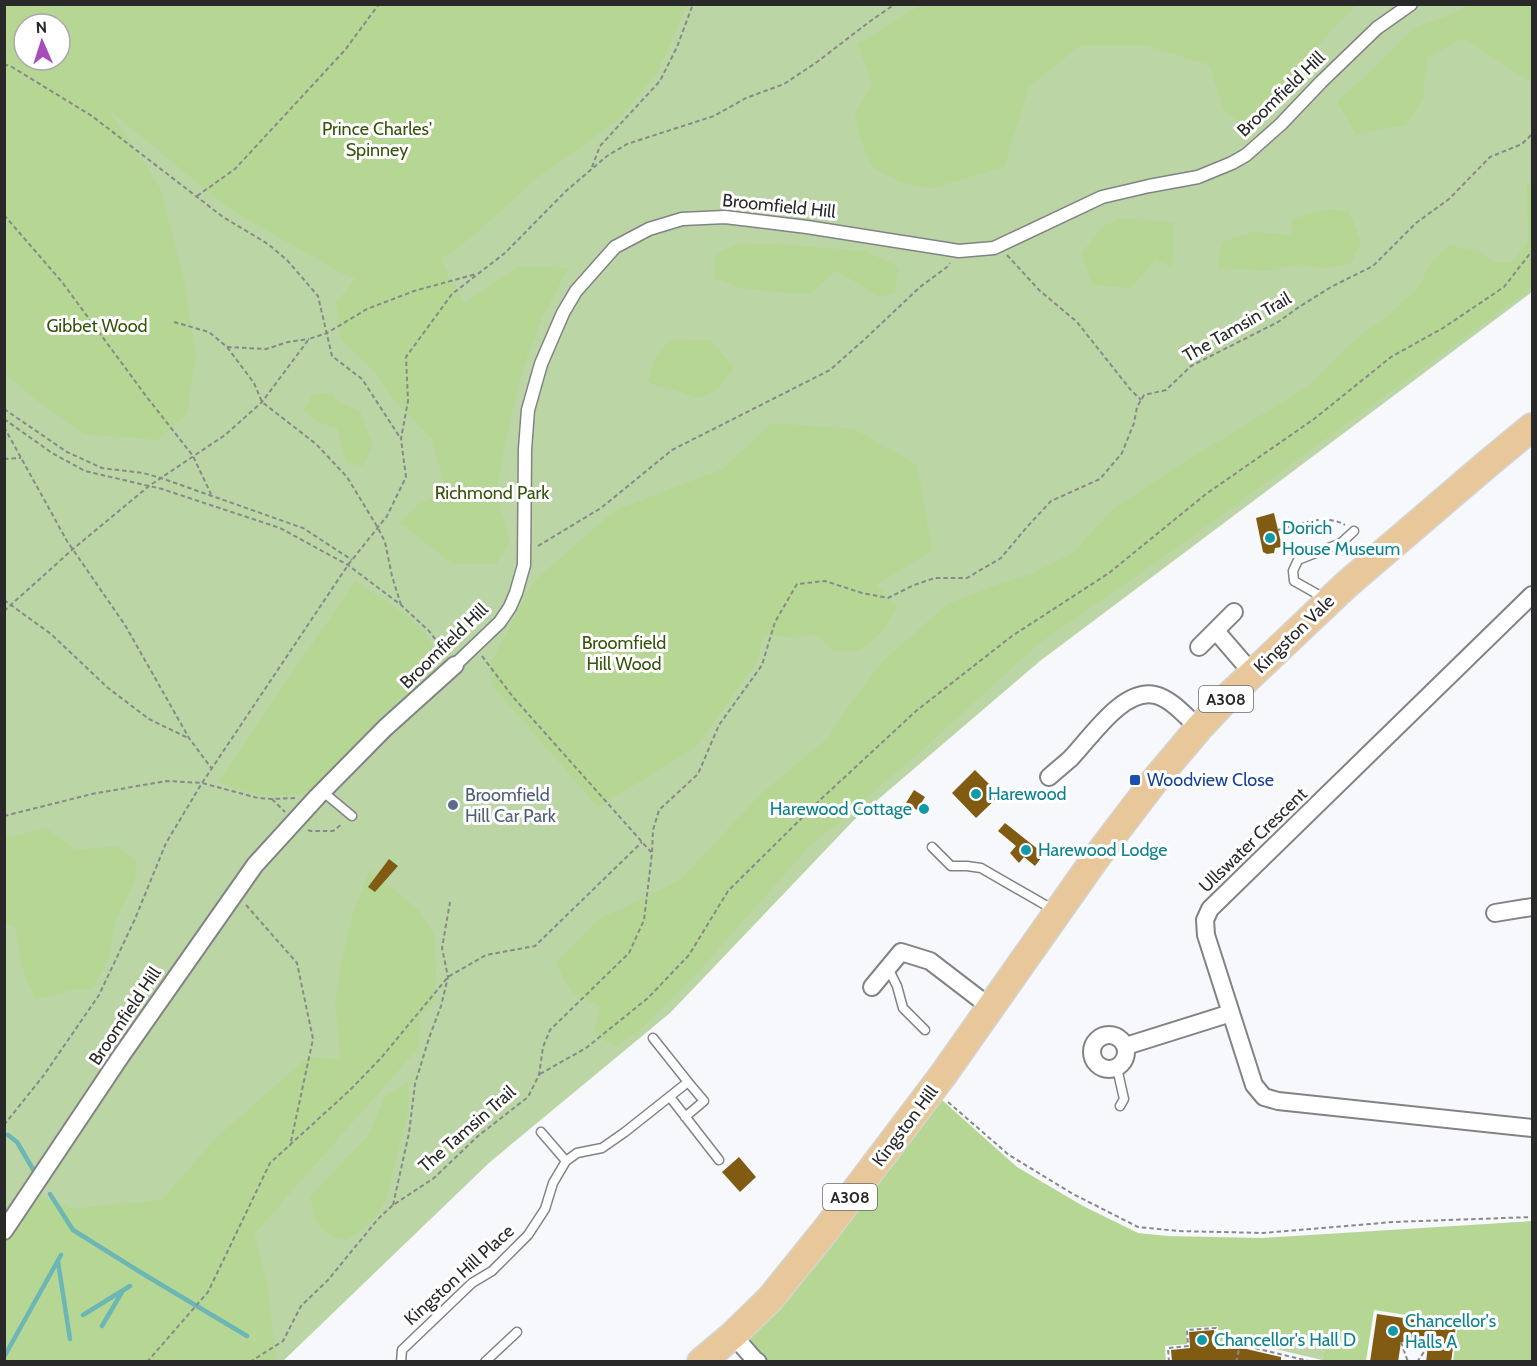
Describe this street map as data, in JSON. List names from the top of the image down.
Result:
{
  "streets": {
    "main road": ["Kingston Vale", "A308", "Kingston Hill"],
    "street": ["Broomfield Hill", "Ullswater Crescent"],
    "lane": ["Kingston Hill Place"],
    "path": ["The Tamsin Trail"]
  },
  "crossings": [
    ["Kingston Vale", "Kingston Hill"]
  ],
  "parks": [
    "Prince Charles' Spinney",
    "Gibbet Wood",
    "Richmond Park",
    "Broomfield Hill Wood"
  ],
  "places": {
    "other": [
      "Dorich House Museum",
      "Harewood",
      "Broomfield Hill Car Park",
      "Harewood Cottage",
      "Harewood Lodge",
      "Chancellor's Halls A",
      "Chancellor's Hall D"
    ],
    "transit": ["Woodview Close"]
  },
  "north": "top"
}
